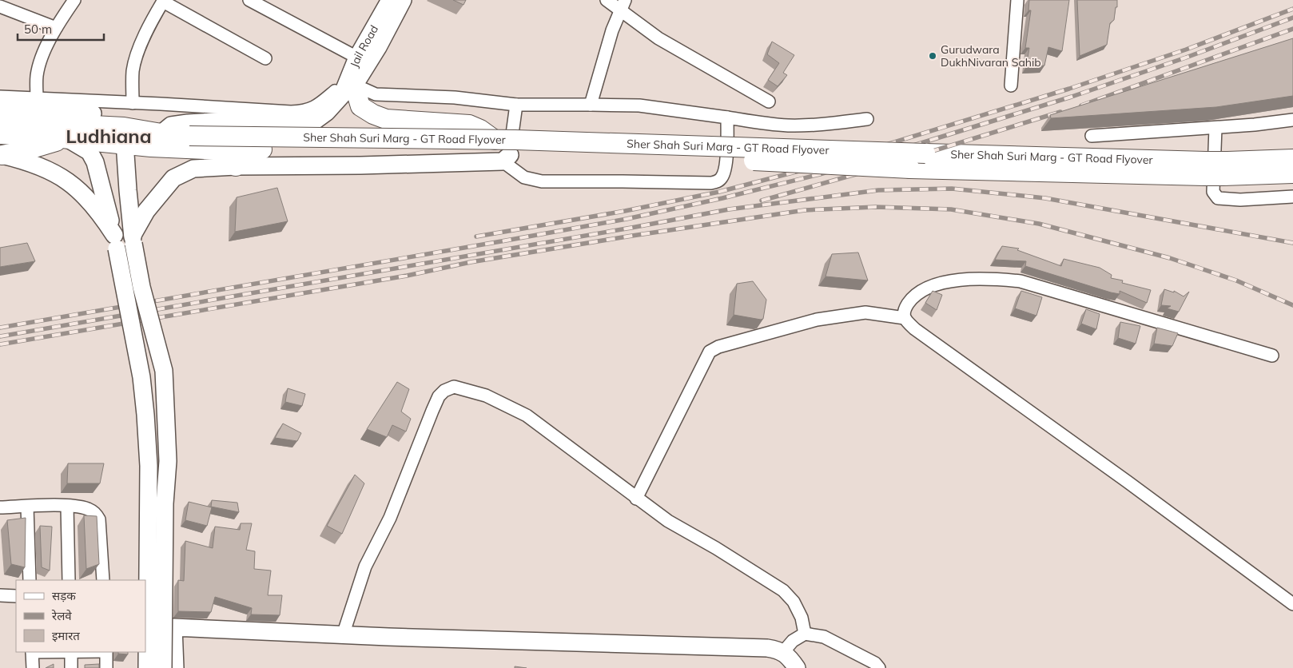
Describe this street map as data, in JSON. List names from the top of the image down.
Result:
{
  "streets": {
    "main road": ["Sher Shah Suri Marg - GT Road Flyover"],
    "street": ["Jail Road"]
  },
  "districts": ["Ludhiana"],
  "places": ["Gurudwara DukhNivaran Sahib"],
  "legend": ["सड़क", "रेलवे", "इमारत"],
  "scale_bar": "50 m"
}
